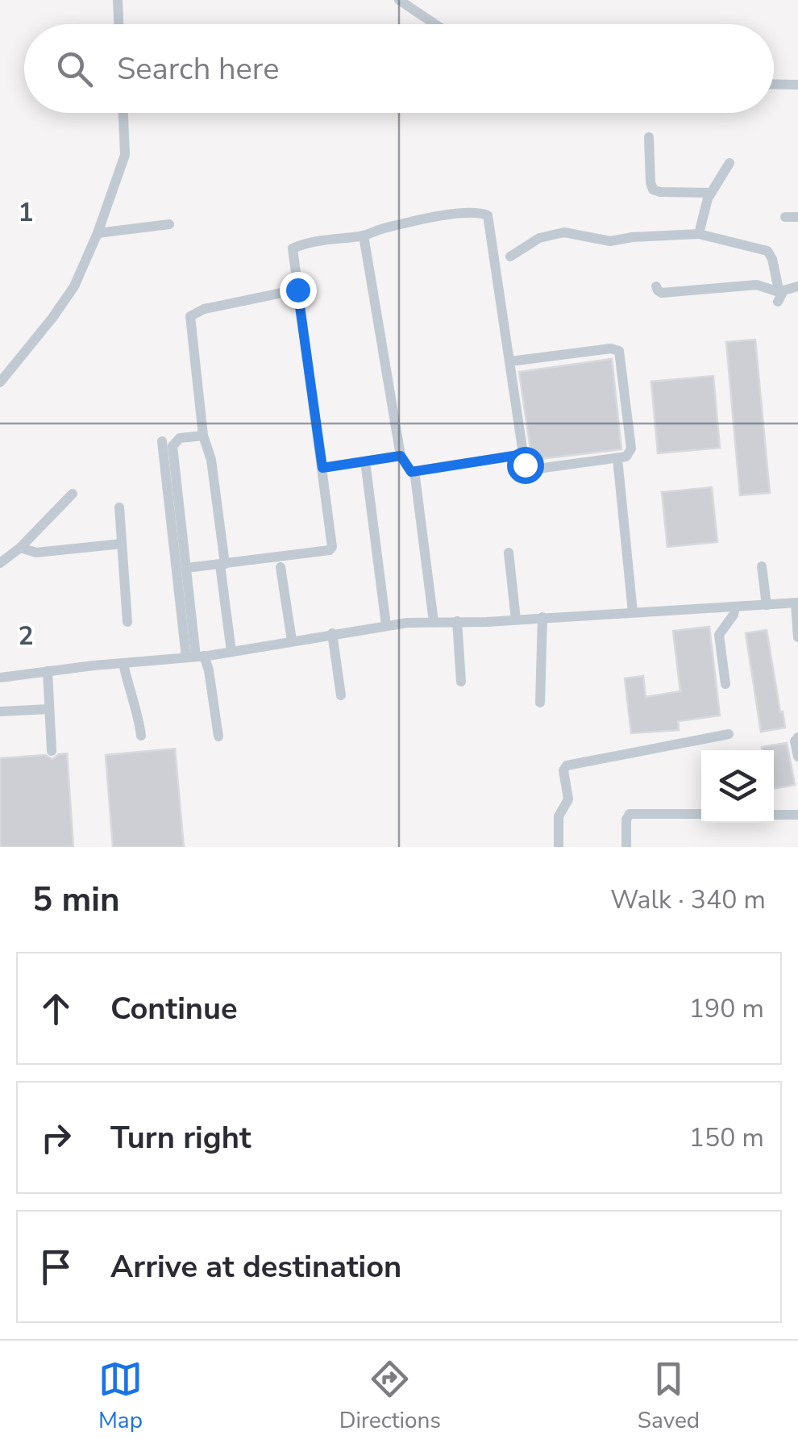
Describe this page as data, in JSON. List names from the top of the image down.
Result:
{
  "page": {
    "search": "Search here",
    "heading": ["5 min", "Walk · 340 m"],
    "list": [
      ["Continue", "190 m"],
      ["Turn right", "150 m"],
      "Arrive at destination"
    ],
    "nav": ["Map", "Directions", "Saved"]
  },
  "grid": {
    "rows": ["1", "2"]
  }
}
